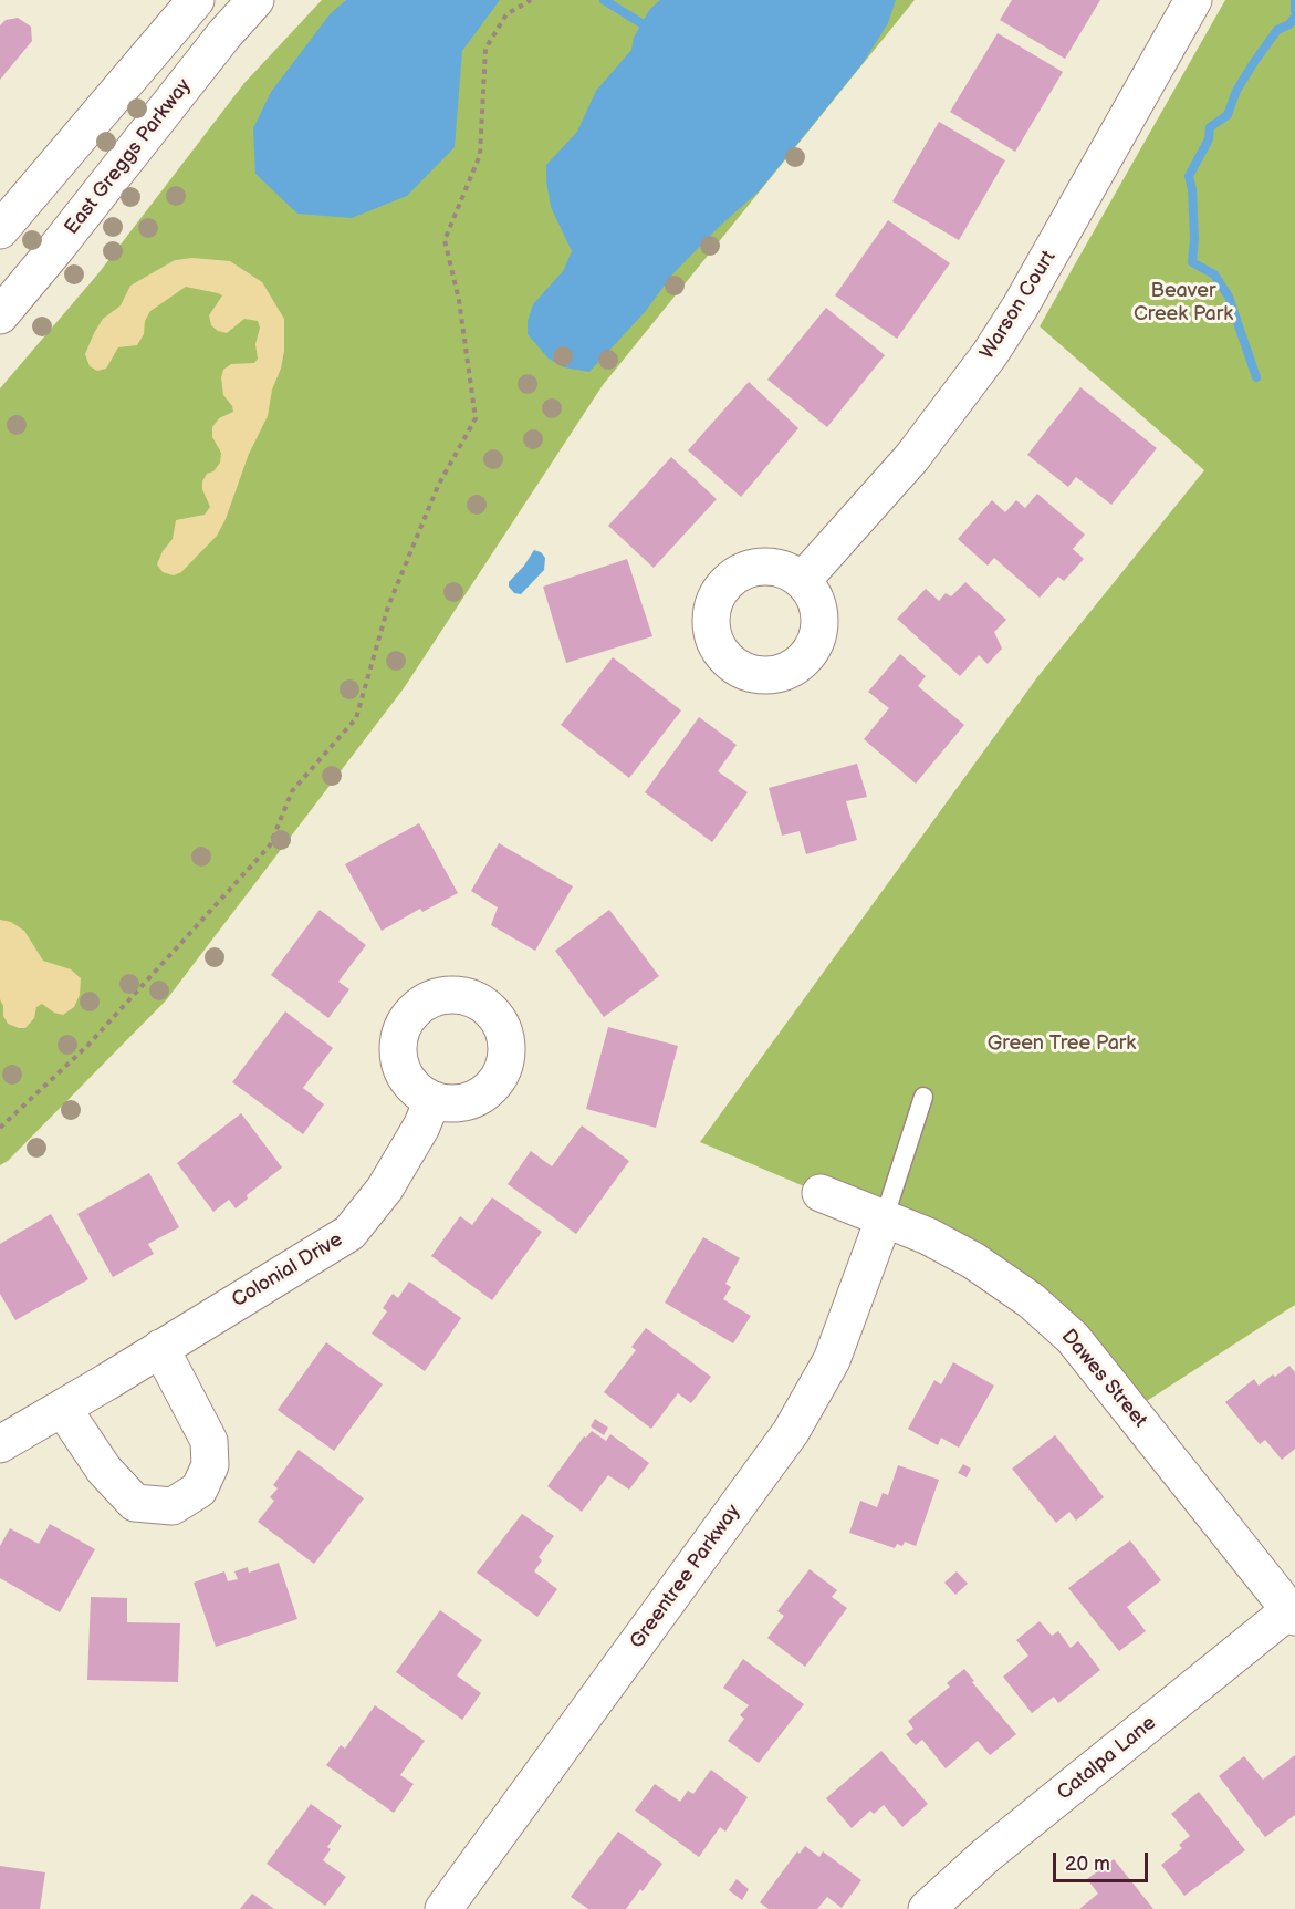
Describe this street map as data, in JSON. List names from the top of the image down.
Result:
{
  "streets": {
    "street": [
      "East Greggs Parkway",
      "Warson Court",
      "Colonial Drive",
      "Dawes Street",
      "Greentree Parkway",
      "Catalpa Lane"
    ]
  },
  "crossings": [
    ["Dawes Street", "Greentree Parkway"],
    ["Dawes Street", "Catalpa Lane"]
  ],
  "parks": ["Beaver Creek Park", "Green Tree Park"],
  "scale_bar": "20 m"
}
